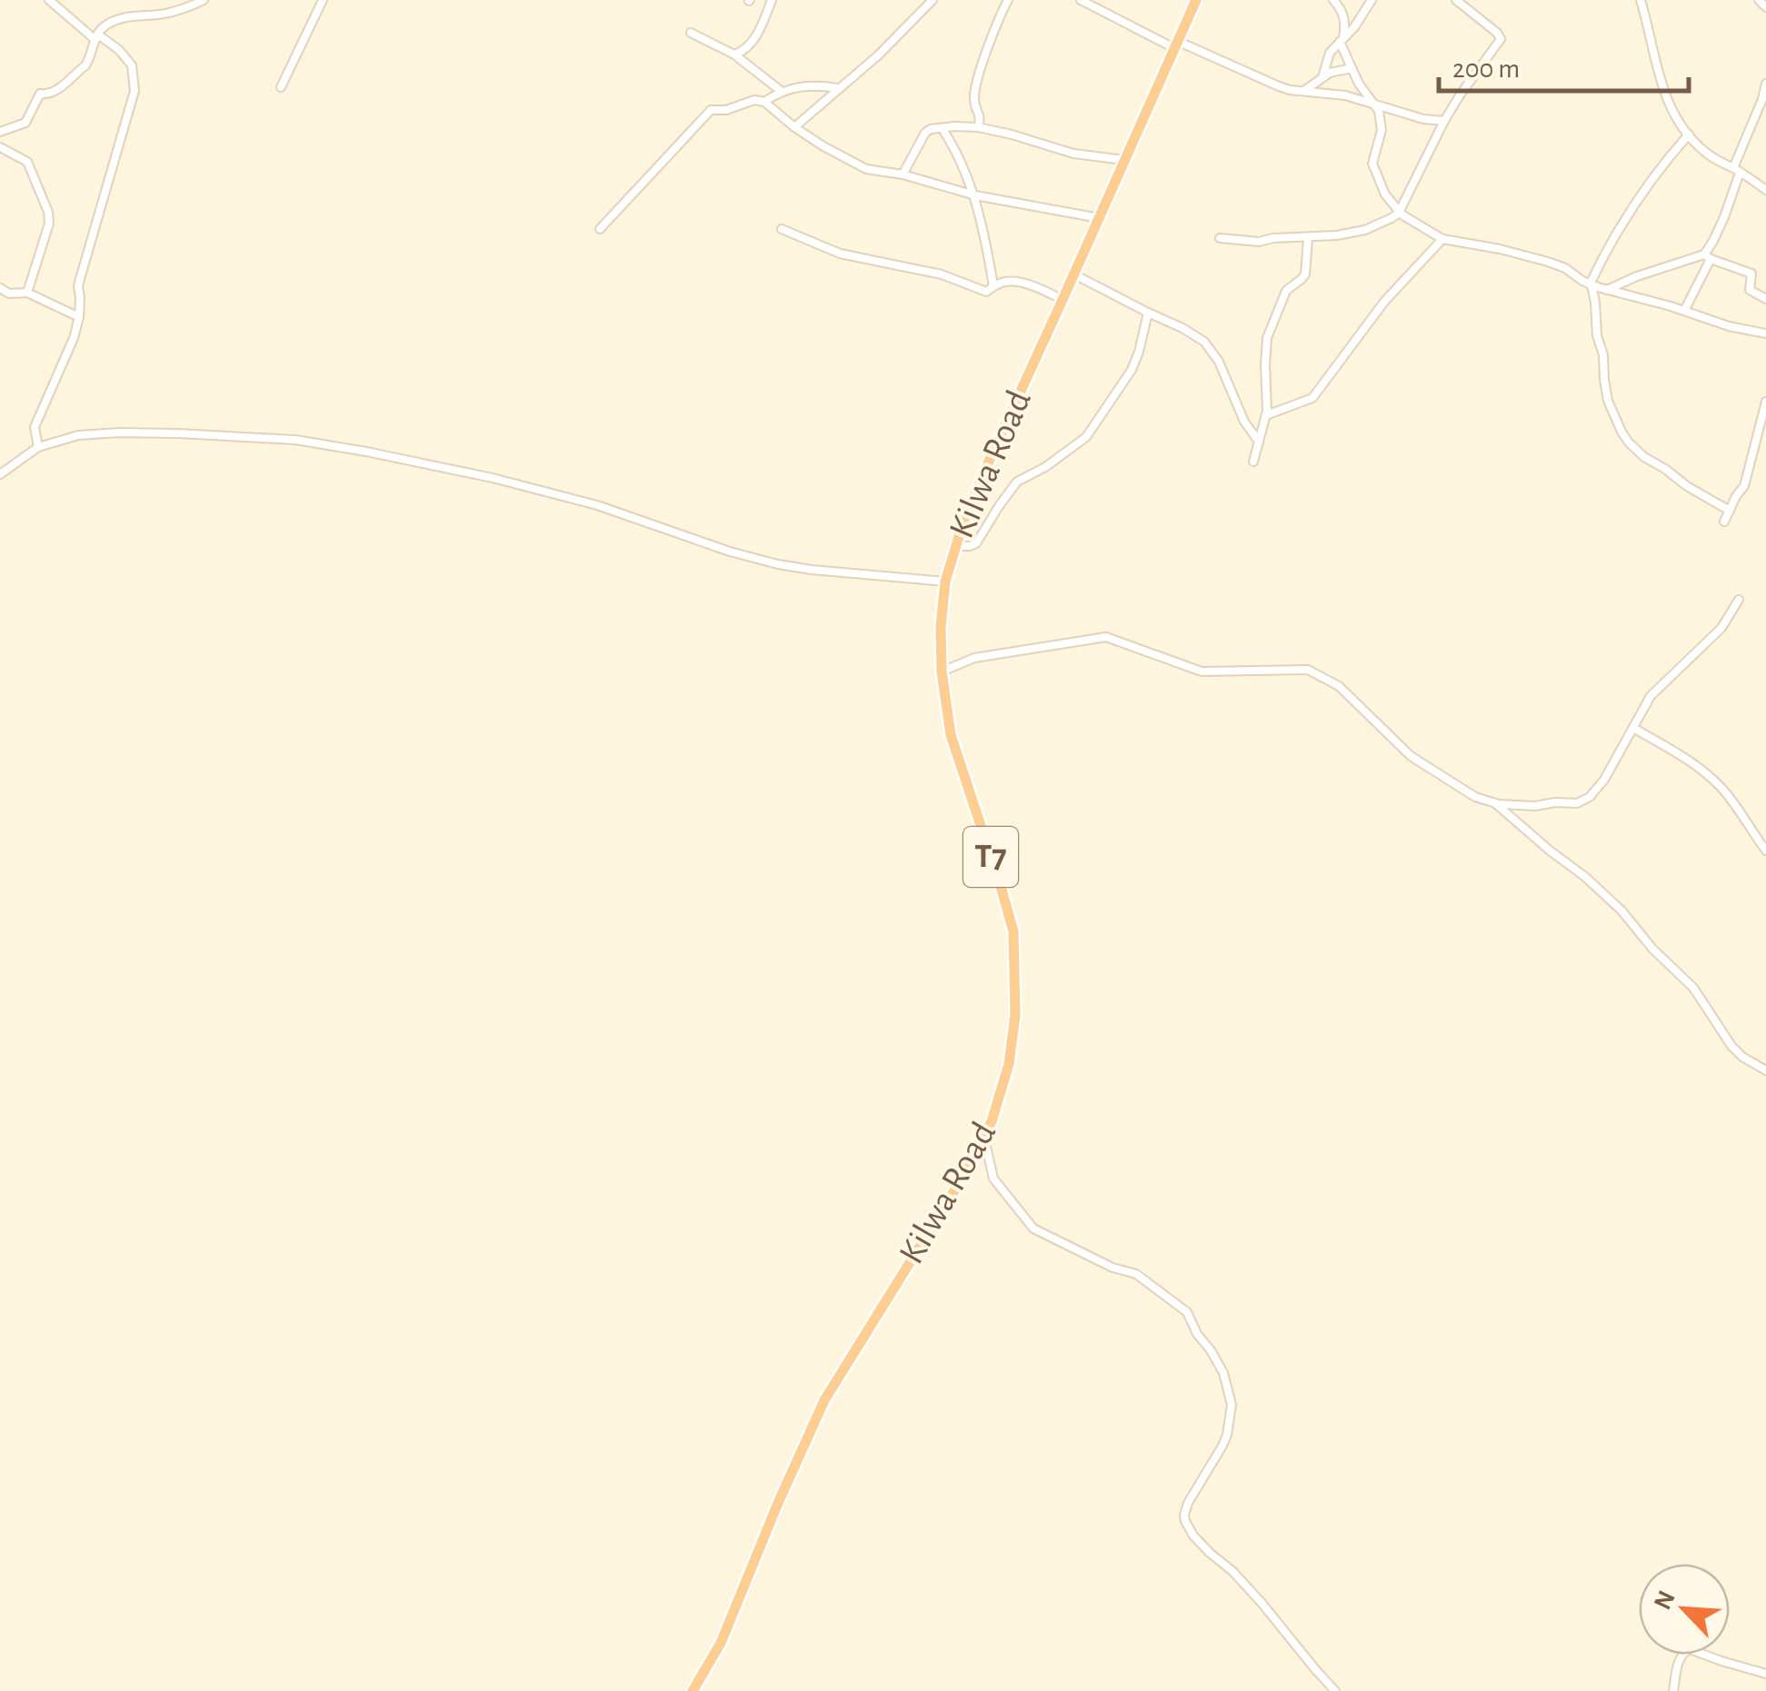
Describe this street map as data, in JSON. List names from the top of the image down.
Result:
{
  "streets": {
    "highway": ["Kilwa Road", "T7"]
  },
  "scale_bar": "200 m",
  "north": "top left"
}
